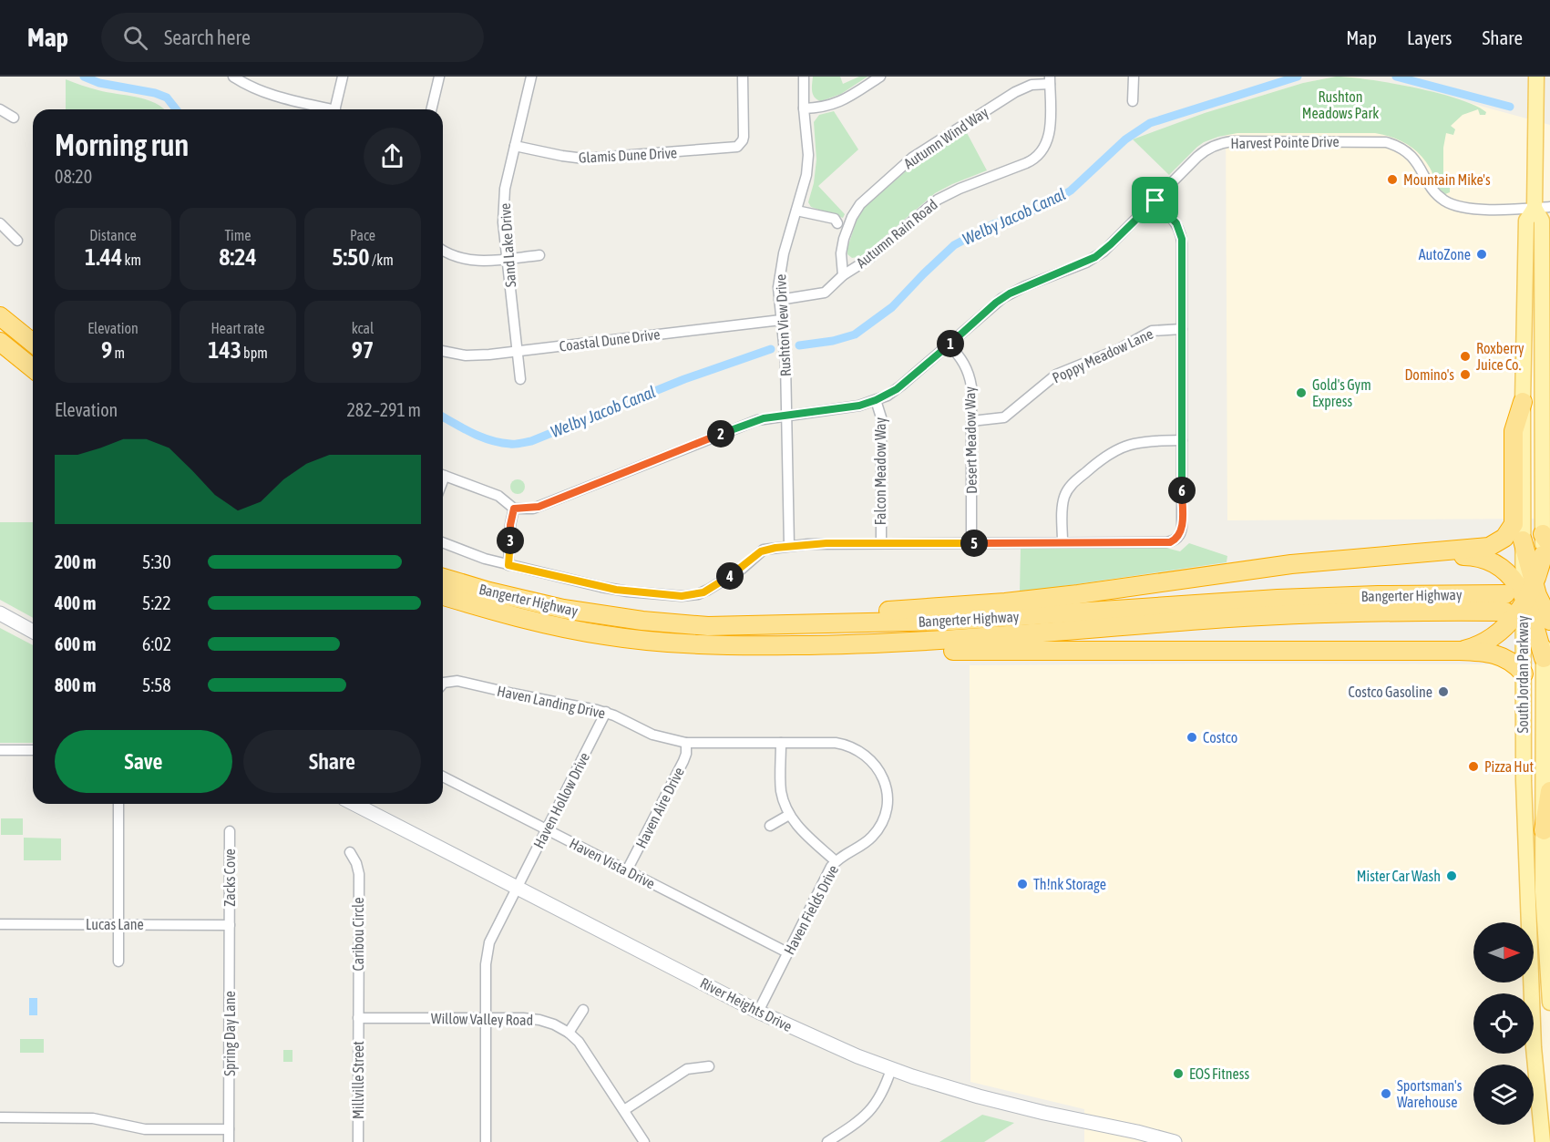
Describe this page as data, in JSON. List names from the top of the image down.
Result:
{
  "streets": {
    "highway": ["Bangerter Highway"],
    "main road": ["South Jordan Parkway"],
    "street": [
      "Autumn Wind Way",
      "Harvest Pointe Drive",
      "Glamis Dune Drive",
      "Autumn Rain Road",
      "Sand Lake Drive",
      "Rushton View Drive",
      "Coastal Dune Drive",
      "Poppy Meadow Lane",
      "Desert Meadow Way",
      "Falcon Meadow Way",
      "Haven Landing Drive",
      "Haven Hollow Drive",
      "Haven Aire Drive",
      "Haven Vista Drive",
      "Zacks Cove",
      "Haven Fields Drive",
      "Lucas Lane",
      "Caribou Circle",
      "River Heights Drive",
      "Willow Valley Road",
      "Spring Day Lane",
      "Millville Street"
    ]
  },
  "crossings": [
    ["Autumn Wind Way", "Autumn Rain Road"],
    ["Harvest Pointe Drive", "Rushton View Drive"],
    ["Harvest Pointe Drive", "Desert Meadow Way"],
    ["Harvest Pointe Drive", "Falcon Meadow Way"],
    ["Glamis Dune Drive", "Sand Lake Drive"],
    ["Autumn Rain Road", "Rushton View Drive"],
    ["Sand Lake Drive", "Coastal Dune Drive"],
    ["Rushton View Drive", "Coastal Dune Drive"],
    ["Poppy Meadow Lane", "Desert Meadow Way"],
    ["Bangerter Highway", "South Jordan Parkway"],
    ["Haven Landing Drive", "Haven Hollow Drive"],
    ["Haven Landing Drive", "Haven Aire Drive"],
    ["Haven Landing Drive", "Haven Fields Drive"],
    ["Haven Hollow Drive", "Haven Vista Drive"],
    ["Haven Hollow Drive", "River Heights Drive"],
    ["Haven Hollow Drive", "Willow Valley Road"],
    ["Haven Aire Drive", "Haven Vista Drive"],
    ["Haven Vista Drive", "Haven Fields Drive"],
    ["Zacks Cove", "Lucas Lane"],
    ["Zacks Cove", "Spring Day Lane"],
    ["Haven Fields Drive", "River Heights Drive"],
    ["Lucas Lane", "Spring Day Lane"],
    ["Caribou Circle", "Willow Valley Road"],
    ["Caribou Circle", "Millville Street"],
    ["Willow Valley Road", "Millville Street"]
  ],
  "water": ["Welby Jacob Canal"],
  "parks": ["Rushton Meadows Park"],
  "places": [
    "Mountain Mike's",
    "AutoZone",
    "Roxberry Juice Co.",
    "Domino's",
    "Gold's Gym Express",
    "Costco Gasoline",
    "Costco",
    "Pizza Hut",
    "Mister Car Wash",
    "Th!nk Storage",
    "EOS Fitness",
    "Sportsman's Warehouse"
  ],
  "north": "right",
  "page": {
    "header": "Map",
    "search": "Search here",
    "nav": ["Map", "Layers", "Share"],
    "heading": ["Morning run", "08:20"],
    "stats": [
      ["Distance", "1.44 km"],
      ["Time", "8:24"],
      ["Pace", "5:50 /km"],
      ["Elevation", "9 m"],
      ["Heart rate", "143 bpm"],
      ["kcal", "97"]
    ],
    "pins": [
      "1",
      "2",
      "6",
      "3",
      "5",
      "4"
    ],
    "chart": ["Elevation", "282–291 m"],
    "list": [
      {
        "name": "200 m",
        "note": "5:30"
      },
      {
        "name": "400 m",
        "note": "5:22"
      },
      {
        "name": "600 m",
        "note": "6:02"
      },
      {
        "name": "800 m",
        "note": "5:58"
      }
    ],
    "buttons": ["Save", "Share"]
  }
}
